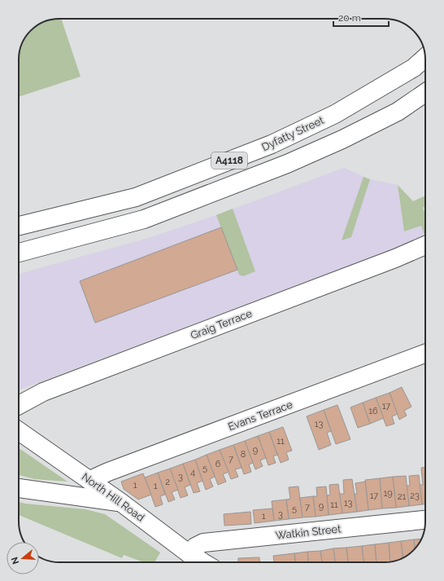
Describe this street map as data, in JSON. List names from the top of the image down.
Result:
{
  "streets": {
    "street": [
      "Dyfatty Street",
      "A4118",
      "Graig Terrace",
      "Evans Terrace",
      "North Hill Road",
      "Watkin Street"
    ]
  },
  "crossings": [
    ["Evans Terrace", "North Hill Road"],
    ["North Hill Road", "Watkin Street"]
  ],
  "house_numbers": [
    "17",
    "16",
    "13",
    "11",
    "9",
    "8",
    "7",
    "6",
    "5",
    "4",
    "3",
    "2",
    "1",
    "1",
    "19",
    "17",
    "23",
    "21",
    "13",
    "11",
    "9",
    "7",
    "5",
    "3",
    "1"
  ],
  "scale_bar": "20 m",
  "north": "left"
}
